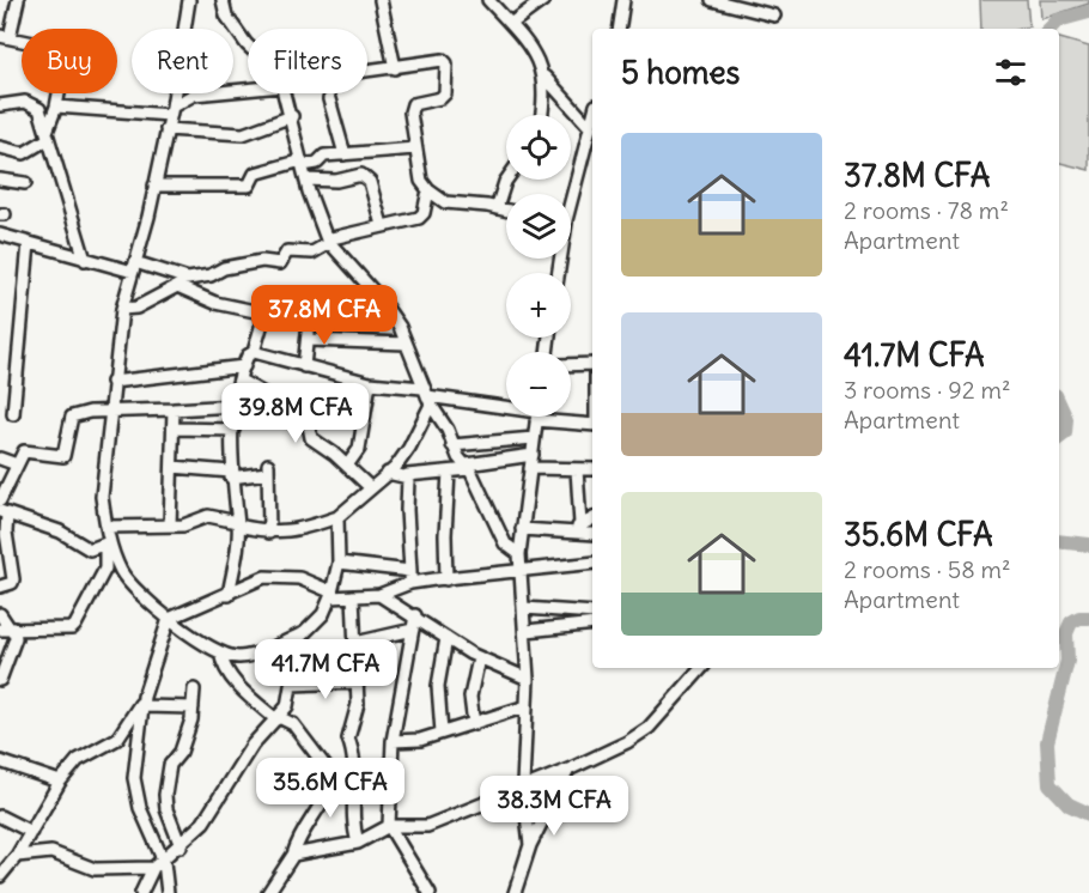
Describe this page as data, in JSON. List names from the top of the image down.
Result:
{
  "page": {
    "chip": ["Buy", "Rent", "Filters"],
    "heading": "5 homes",
    "map_buttons": ["+", "−"],
    "list": [
      {
        "name": "37.8M CFA",
        "note": "2 rooms · 78 m² · Apartment"
      },
      {
        "name": "41.7M CFA",
        "note": "3 rooms · 92 m² · Apartment"
      },
      {
        "name": "35.6M CFA",
        "note": "2 rooms · 58 m² · Apartment"
      }
    ],
    "price": [
      "37.8M CFA",
      "39.8M CFA",
      "41.7M CFA",
      "35.6M CFA",
      "38.3M CFA"
    ]
  }
}
